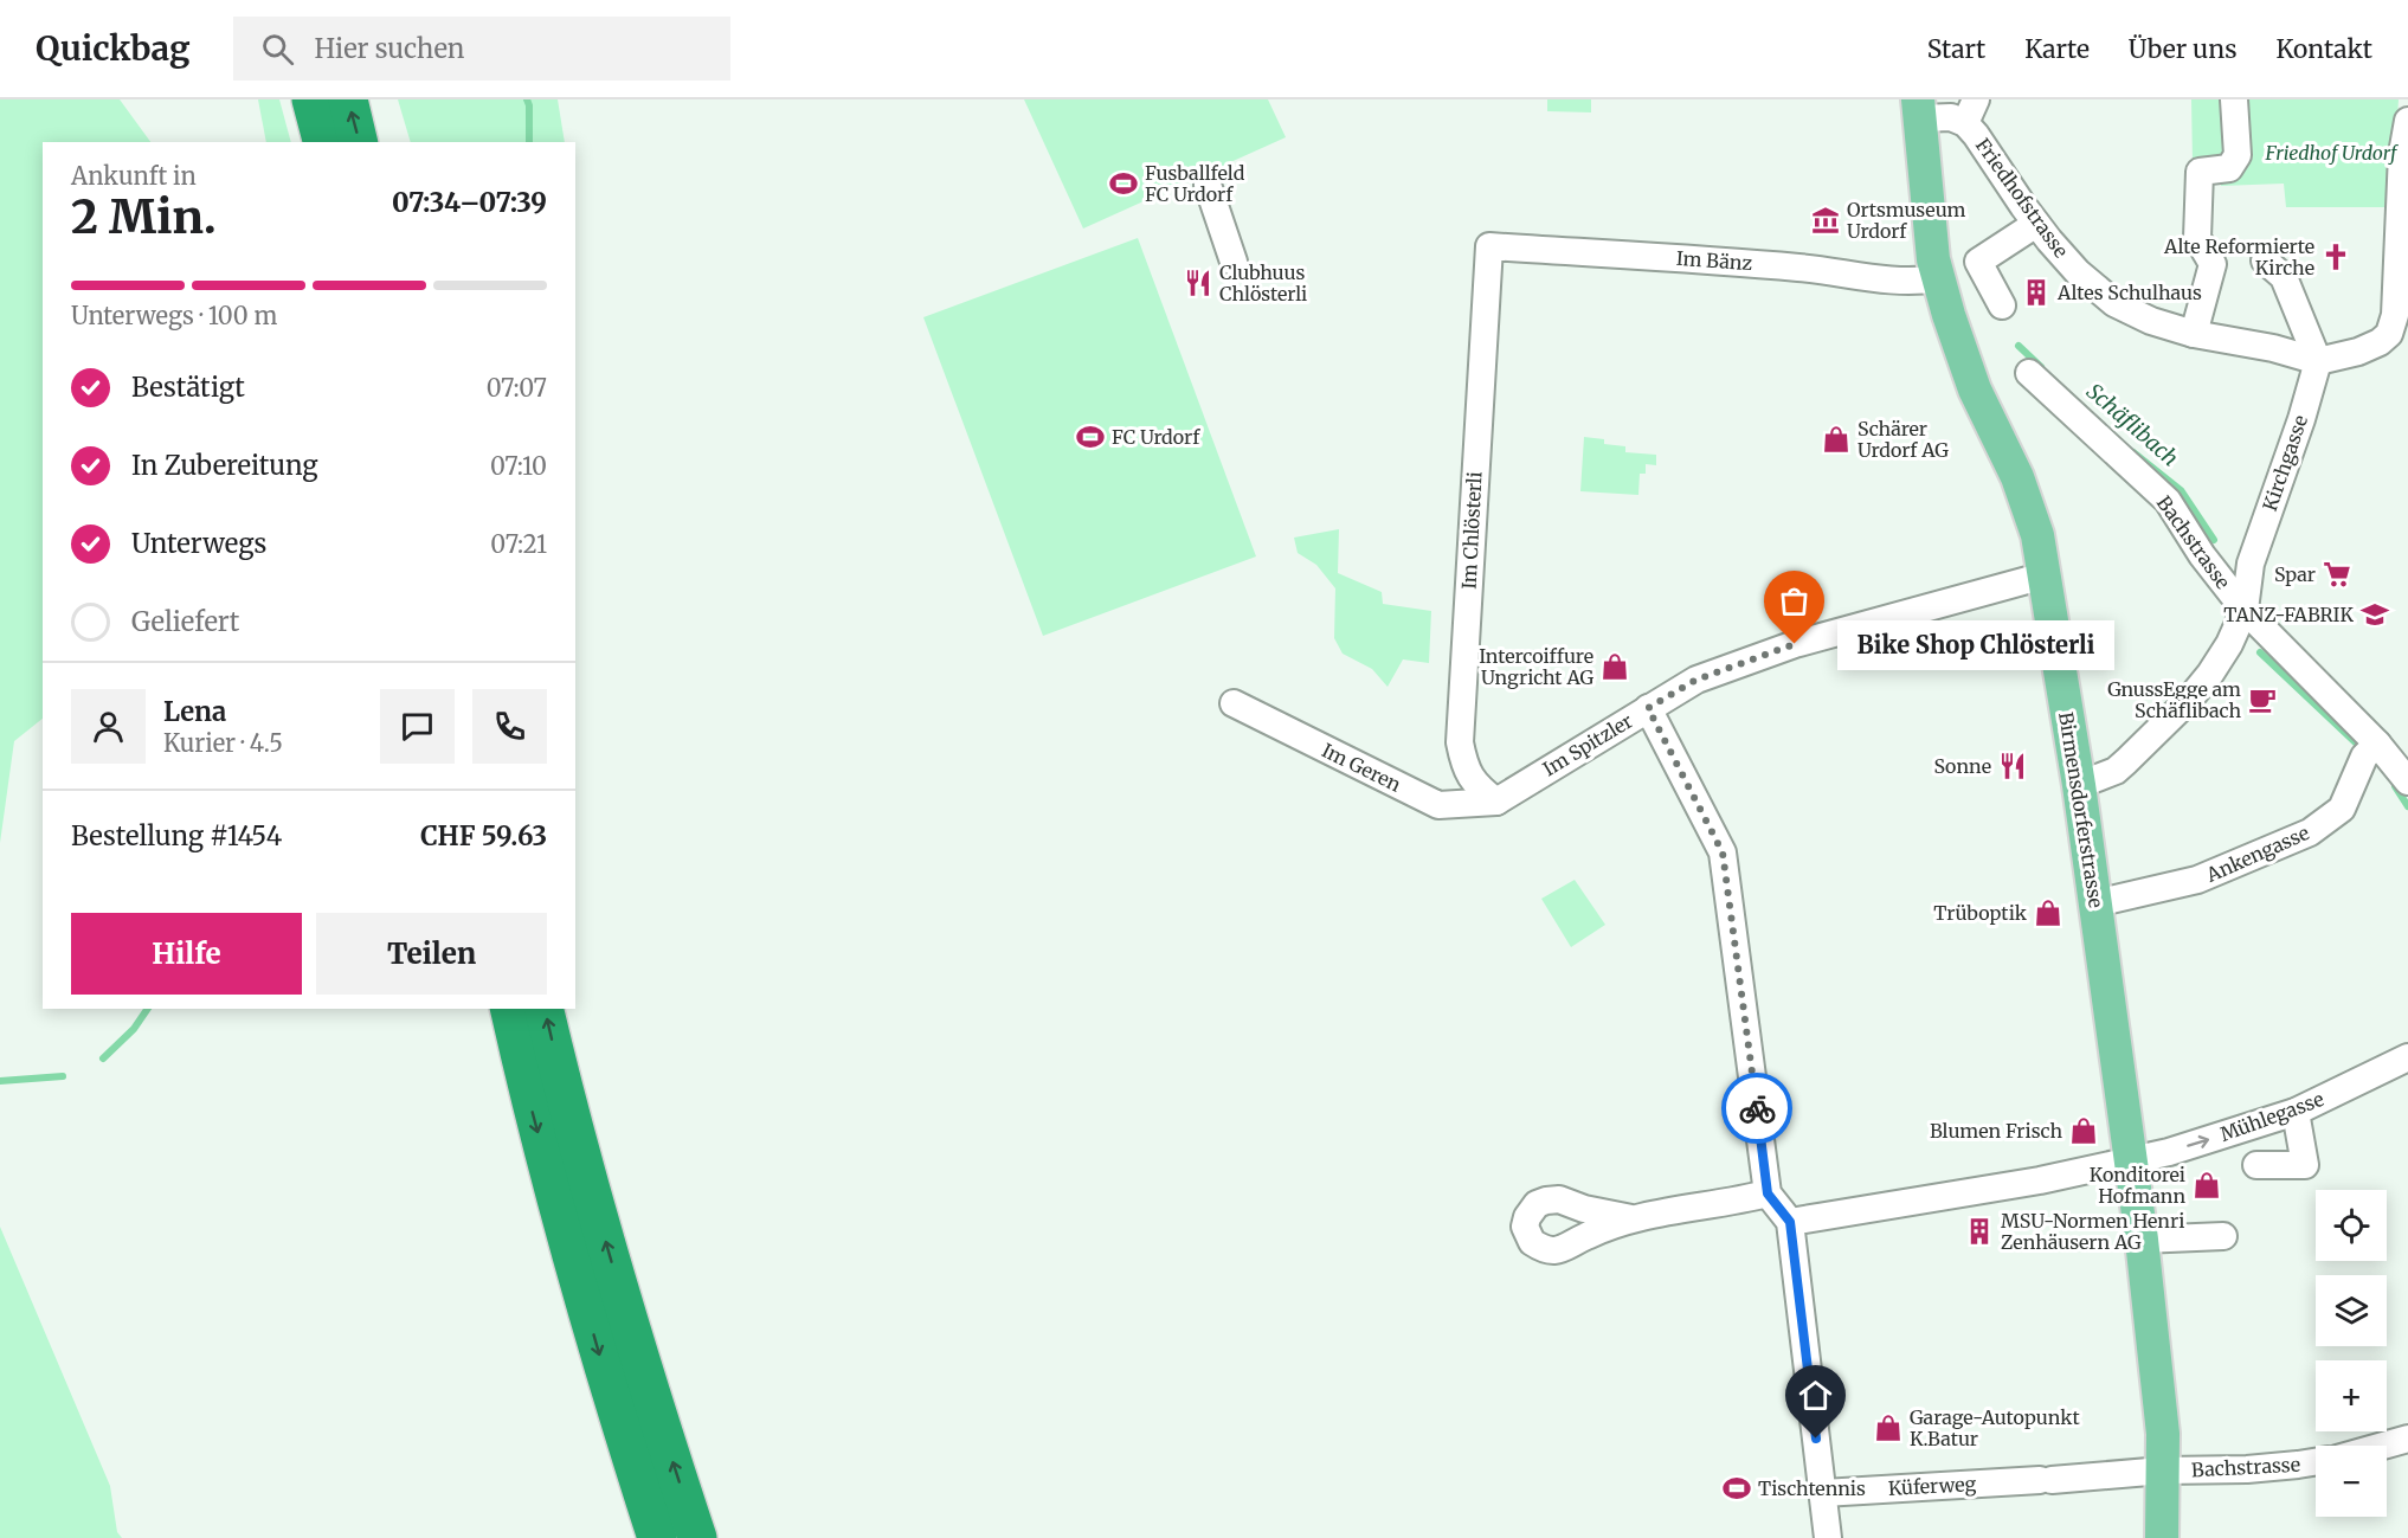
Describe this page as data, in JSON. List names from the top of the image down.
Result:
{
  "streets": {
    "main road": ["Birmensdorferstrasse"],
    "street": [
      "Friedhofstrasse",
      "Im Bänz",
      "Kirchgasse",
      "Im Chlösterli",
      "Bachstrasse",
      "Im Spitzler",
      "Im Geren",
      "Ankengasse",
      "Mühlegasse",
      "Küferweg"
    ]
  },
  "crossings": [
    ["Friedhofstrasse", "Kirchgasse"],
    ["Friedhofstrasse", "Birmensdorferstrasse"],
    ["Im Bänz", "Im Chlösterli"],
    ["Im Bänz", "Birmensdorferstrasse"],
    ["Kirchgasse", "Bachstrasse"],
    ["Kirchgasse", "Birmensdorferstrasse"],
    ["Im Chlösterli", "Im Spitzler"],
    ["Im Chlösterli", "Im Geren"],
    ["Bachstrasse", "Birmensdorferstrasse"],
    ["Bachstrasse", "Ankengasse"],
    ["Bachstrasse", "Küferweg"],
    ["Im Spitzler", "Im Geren"],
    ["Im Spitzler", "Birmensdorferstrasse"],
    ["Birmensdorferstrasse", "Ankengasse"],
    ["Birmensdorferstrasse", "Mühlegasse"],
    ["Birmensdorferstrasse", "Küferweg"]
  ],
  "water": ["Schäflibach"],
  "parks": ["Friedhof Urdorf"],
  "places": {
    "sports": ["Fusballfeld FC Urdorf", "FC Urdorf", "Tischtennis"],
    "museum": ["Ortsmuseum Urdorf"],
    "church": ["Alte Reformierte Kirche"],
    "restaurant": ["Clubhuus Chlösterli", "Sonne"],
    "building": ["Altes Schulhaus", "MSU-Normen Henri Zenhäusern AG"],
    "shop": [
      "Schärer Urdorf AG",
      "Intercoiffure Ungricht AG",
      "Trüboptik",
      "Blumen Frisch",
      "Konditorei Hofmann",
      "Garage-Autopunkt K.Batur"
    ],
    "supermarket": ["Spar"],
    "school or university": ["TANZ-FABRIK"],
    "other": ["Bike Shop Chlösterli"],
    "cafe": ["GnussEgge am Schäflibach"]
  },
  "page": {
    "header": "Quickbag",
    "search": "Hier suchen",
    "nav": [
      "Start",
      "Karte",
      "Über uns",
      "Kontakt"
    ],
    "heading": ["2 Min.", "Ankunft in", "07:34–07:39"],
    "panel": [
      "Lena",
      "Kurier · 4.5",
      "Bestellung #1454",
      "CHF 59.63"
    ],
    "bar": "Unterwegs · 100 m",
    "list": [
      ["Bestätigt", "07:07"],
      ["In Zubereitung", "07:10"],
      ["Unterwegs", "07:21"],
      "Geliefert"
    ],
    "bubble": "Bike Shop Chlösterli",
    "buttons": ["Hilfe", "Teilen"],
    "map_buttons": ["+", "−"]
  }
}
